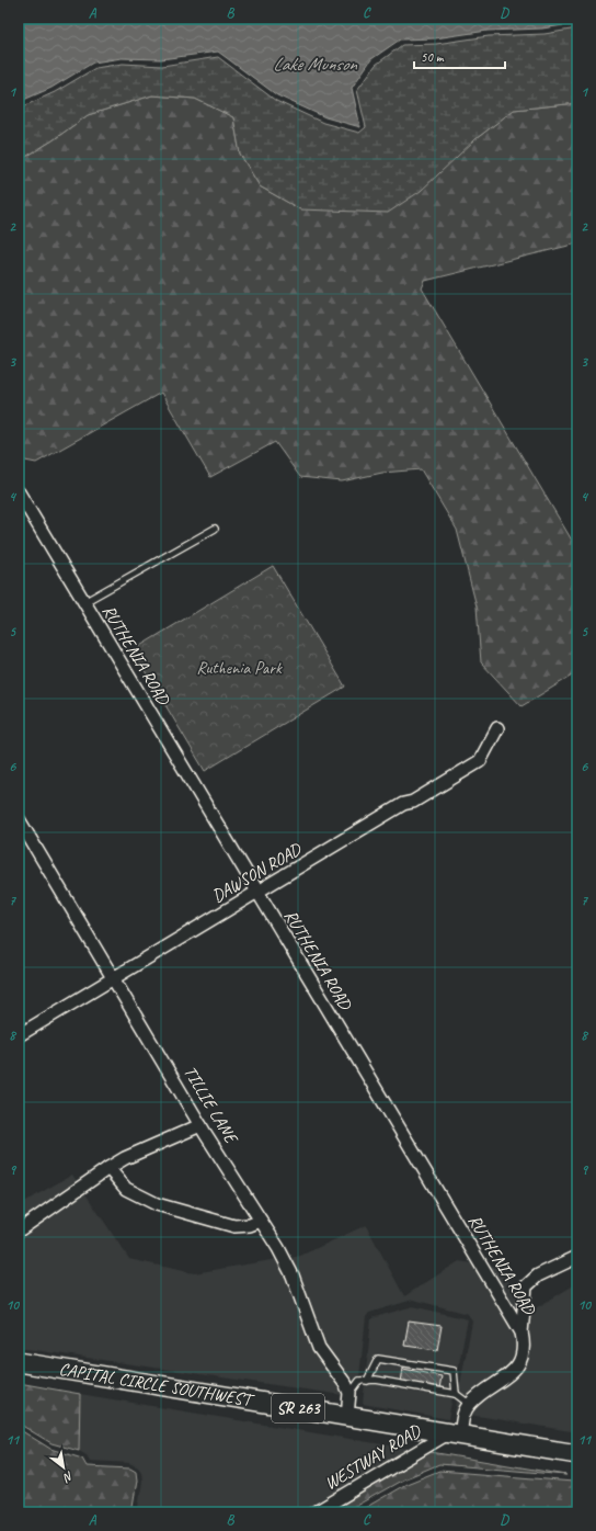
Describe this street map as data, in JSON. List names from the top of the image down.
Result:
{
  "streets": {
    "main road": ["CAPITAL CIRCLE SOUTHWEST", "SR 263"],
    "street": [
      "RUTHENIA ROAD",
      "DAWSON ROAD",
      "TILLIE LANE",
      "WESTWAY ROAD"
    ]
  },
  "crossings": [
    ["RUTHENIA ROAD", "DAWSON ROAD"],
    ["DAWSON ROAD", "TILLIE LANE"],
    ["CAPITAL CIRCLE SOUTHWEST", "WESTWAY ROAD"]
  ],
  "water": ["Lake Munson"],
  "parks": ["Ruthenia Park"],
  "scale_bar": "50 m",
  "north": "bottom right",
  "grid": {
    "columns": [
      "A",
      "B",
      "C",
      "D"
    ],
    "rows": [
      "1",
      "2",
      "3",
      "4",
      "5",
      "6",
      "7",
      "8",
      "9",
      "10",
      "11"
    ]
  }
}
